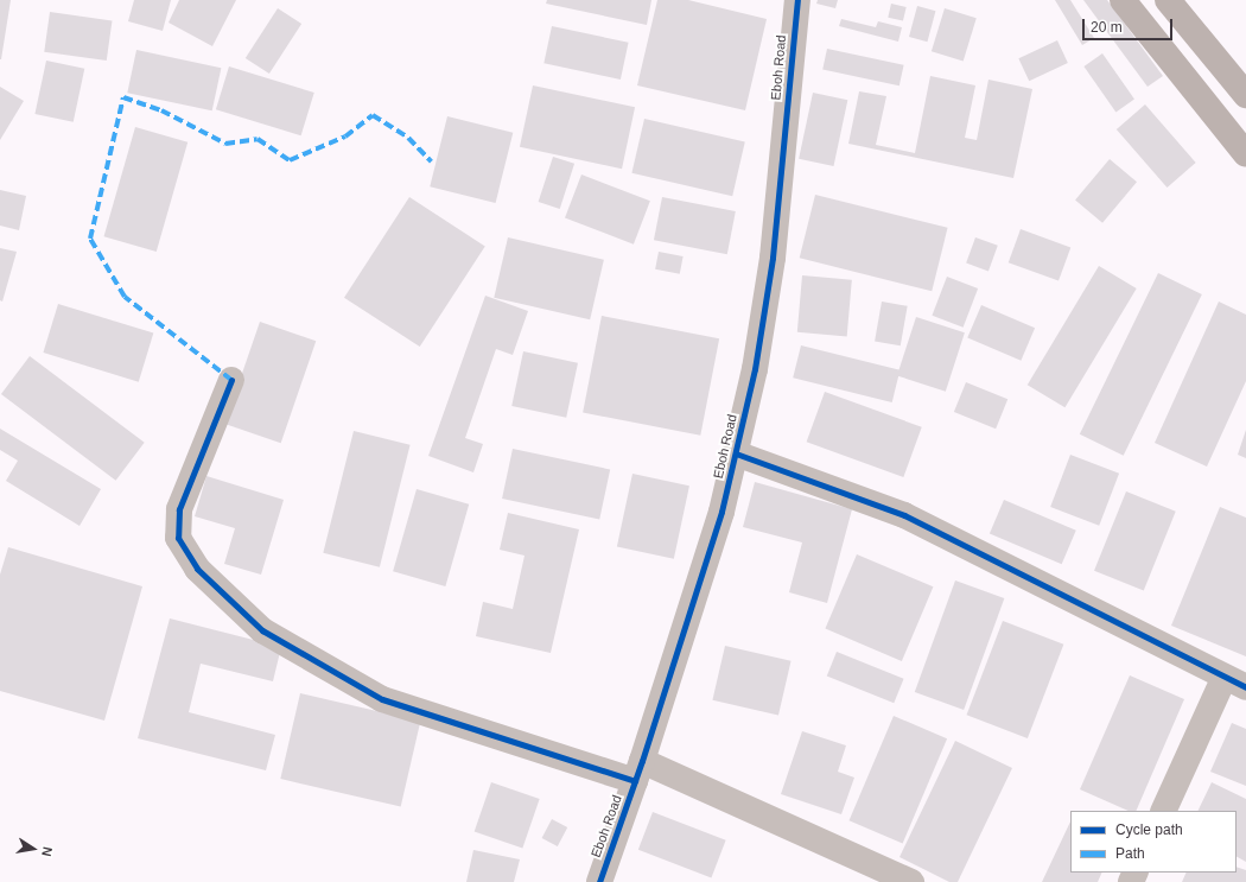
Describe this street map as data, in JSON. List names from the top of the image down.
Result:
{
  "streets": {
    "street": ["Eboh Road"]
  },
  "legend": ["Cycle path", "Path"],
  "scale_bar": "20 m",
  "north": "right"
}
